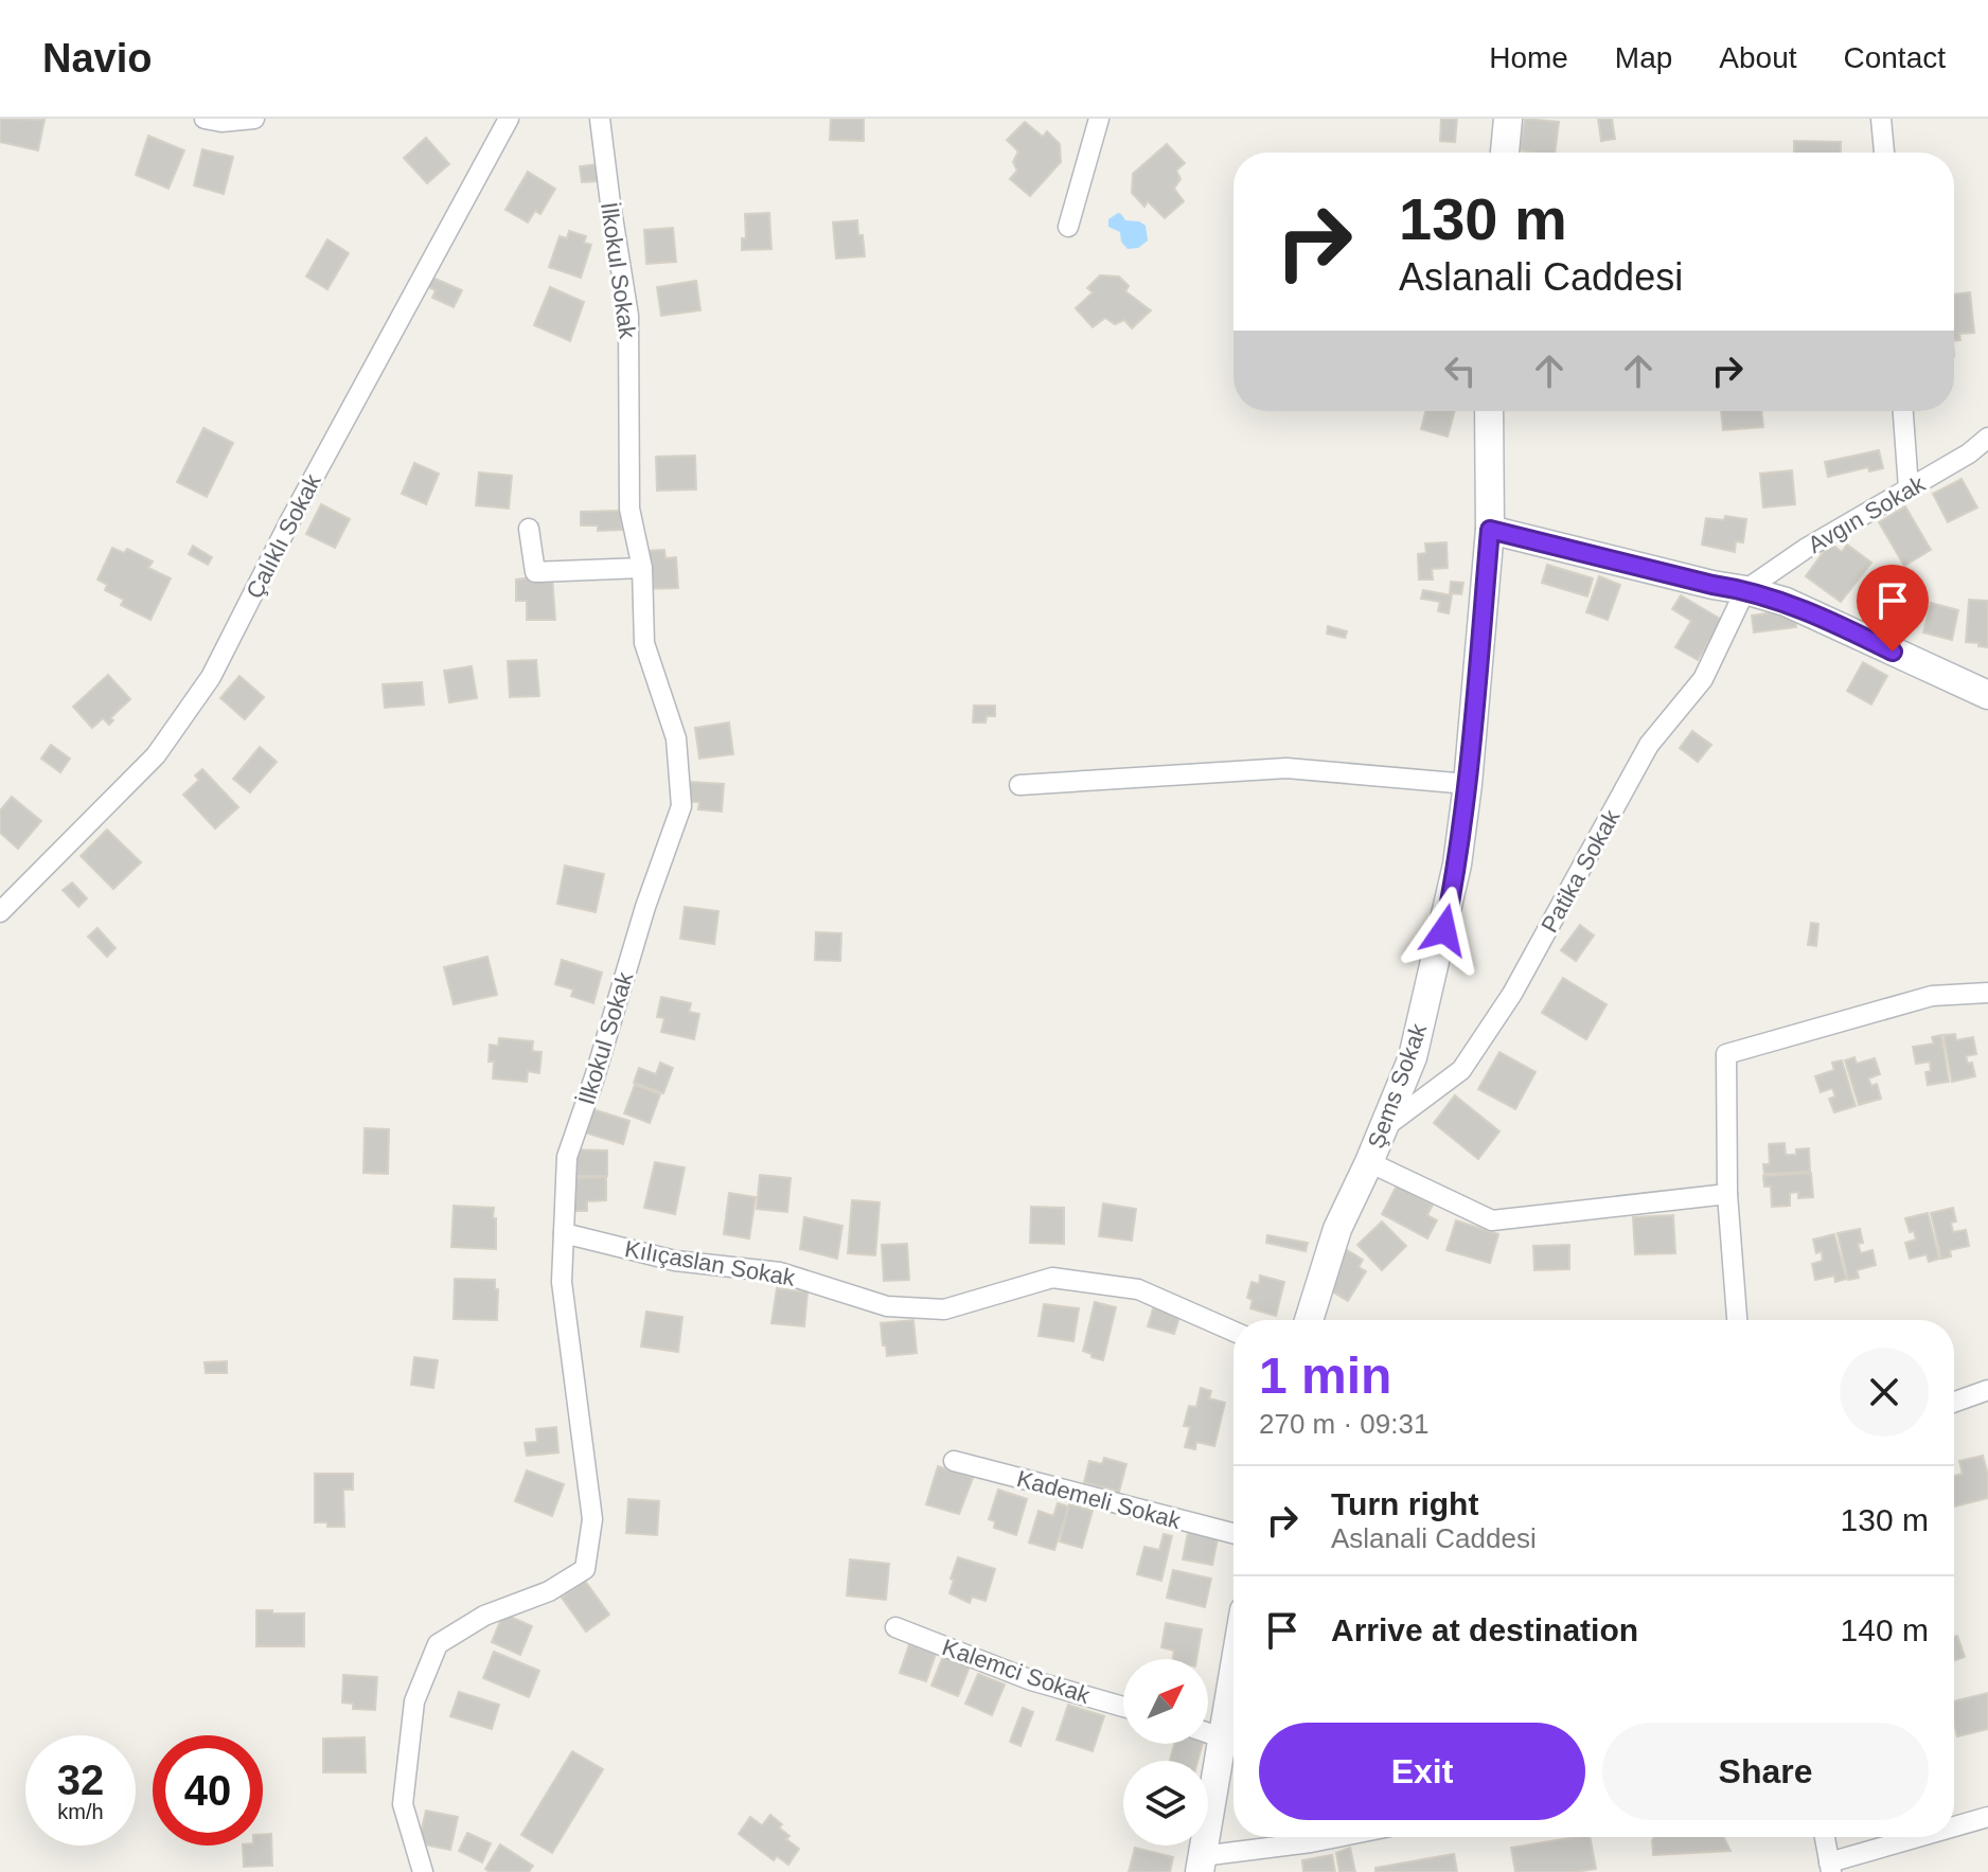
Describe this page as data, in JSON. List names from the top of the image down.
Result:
{
  "streets": {
    "street": [
      "İlkokul Sokak",
      "Avgın Sokak",
      "Çalıklı Sokak",
      "Patika Sokak",
      "Şems Sokak",
      "Kılıçaslan Sokak",
      "Kademeli Sokak",
      "Kalemci Sokak"
    ]
  },
  "crossings": [
    ["İlkokul Sokak", "Kılıçaslan Sokak"],
    ["Avgın Sokak", "Patika Sokak"],
    ["Patika Sokak", "Şems Sokak"]
  ],
  "north": "top right",
  "page": {
    "header": "Navio",
    "nav": [
      "Home",
      "Map",
      "About",
      "Contact"
    ],
    "turn": ["130 m", "Aslanali Caddesi"],
    "heading": ["1 min", "270 m · 09:31"],
    "list": [
      {
        "name": "Turn right",
        "note": "Aslanali Caddesi",
        "value": "130 m"
      },
      {
        "name": "Arrive at destination",
        "value": "140 m"
      }
    ],
    "buttons": ["Exit", "Share"],
    "speed": "32 km/h",
    "limit": "40"
  }
}
